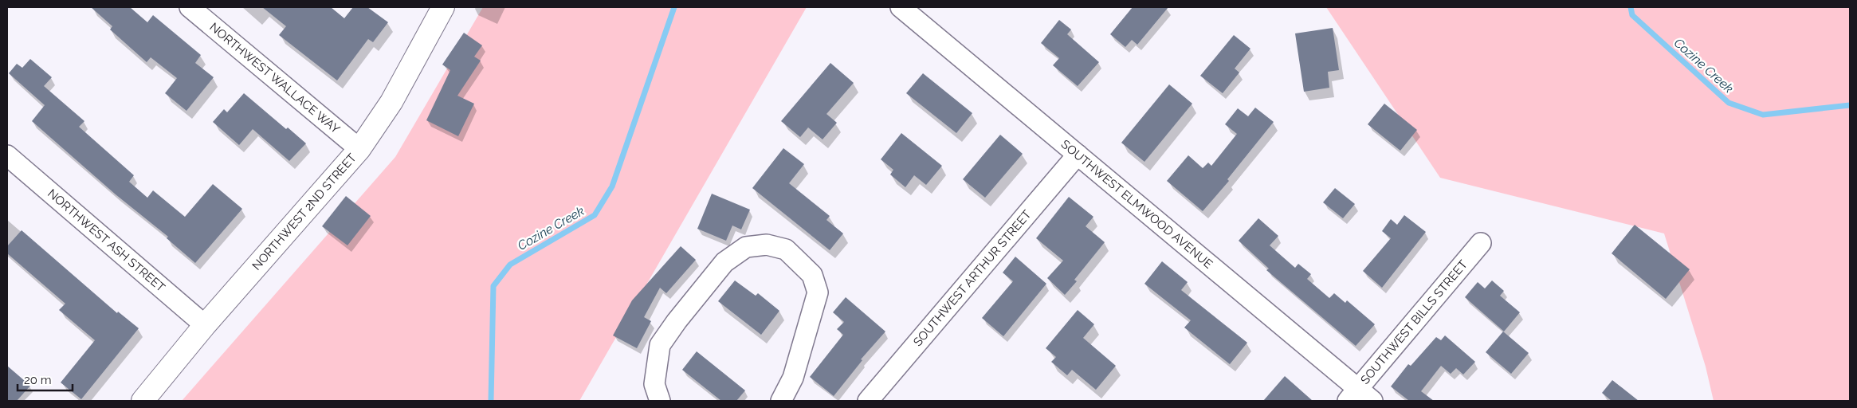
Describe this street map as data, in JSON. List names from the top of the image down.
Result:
{
  "streets": {
    "main road": ["NORTHWEST 2ND STREET"],
    "street": [
      "NORTHWEST WALLACE WAY",
      "SOUTHWEST ELMWOOD AVENUE",
      "NORTHWEST ASH STREET",
      "SOUTHWEST ARTHUR STREET",
      "SOUTHWEST BILLS STREET"
    ]
  },
  "crossings": [
    ["NORTHWEST WALLACE WAY", "NORTHWEST 2ND STREET"],
    ["SOUTHWEST ELMWOOD AVENUE", "SOUTHWEST ARTHUR STREET"],
    ["SOUTHWEST ELMWOOD AVENUE", "SOUTHWEST BILLS STREET"],
    ["NORTHWEST 2ND STREET", "NORTHWEST ASH STREET"]
  ],
  "water": ["Cozine Creek"],
  "scale_bar": "20 m"
}
